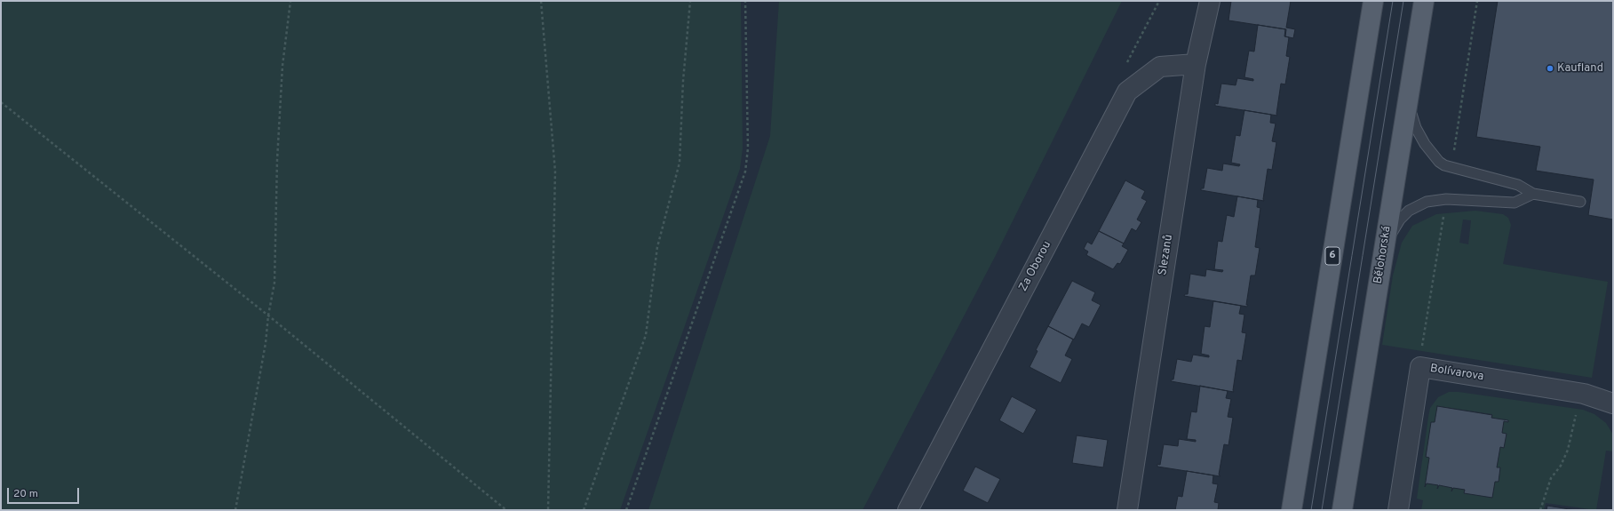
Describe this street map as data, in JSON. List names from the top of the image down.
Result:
{
  "streets": {
    "main road": ["Bělohorská", "6"],
    "street": ["Slezanů", "Za Oborou", "Bolívarova"]
  },
  "crossings": [
    ["Slezanů", "Za Oborou"]
  ],
  "places": ["Kaufland"],
  "scale_bar": "20 m"
}
